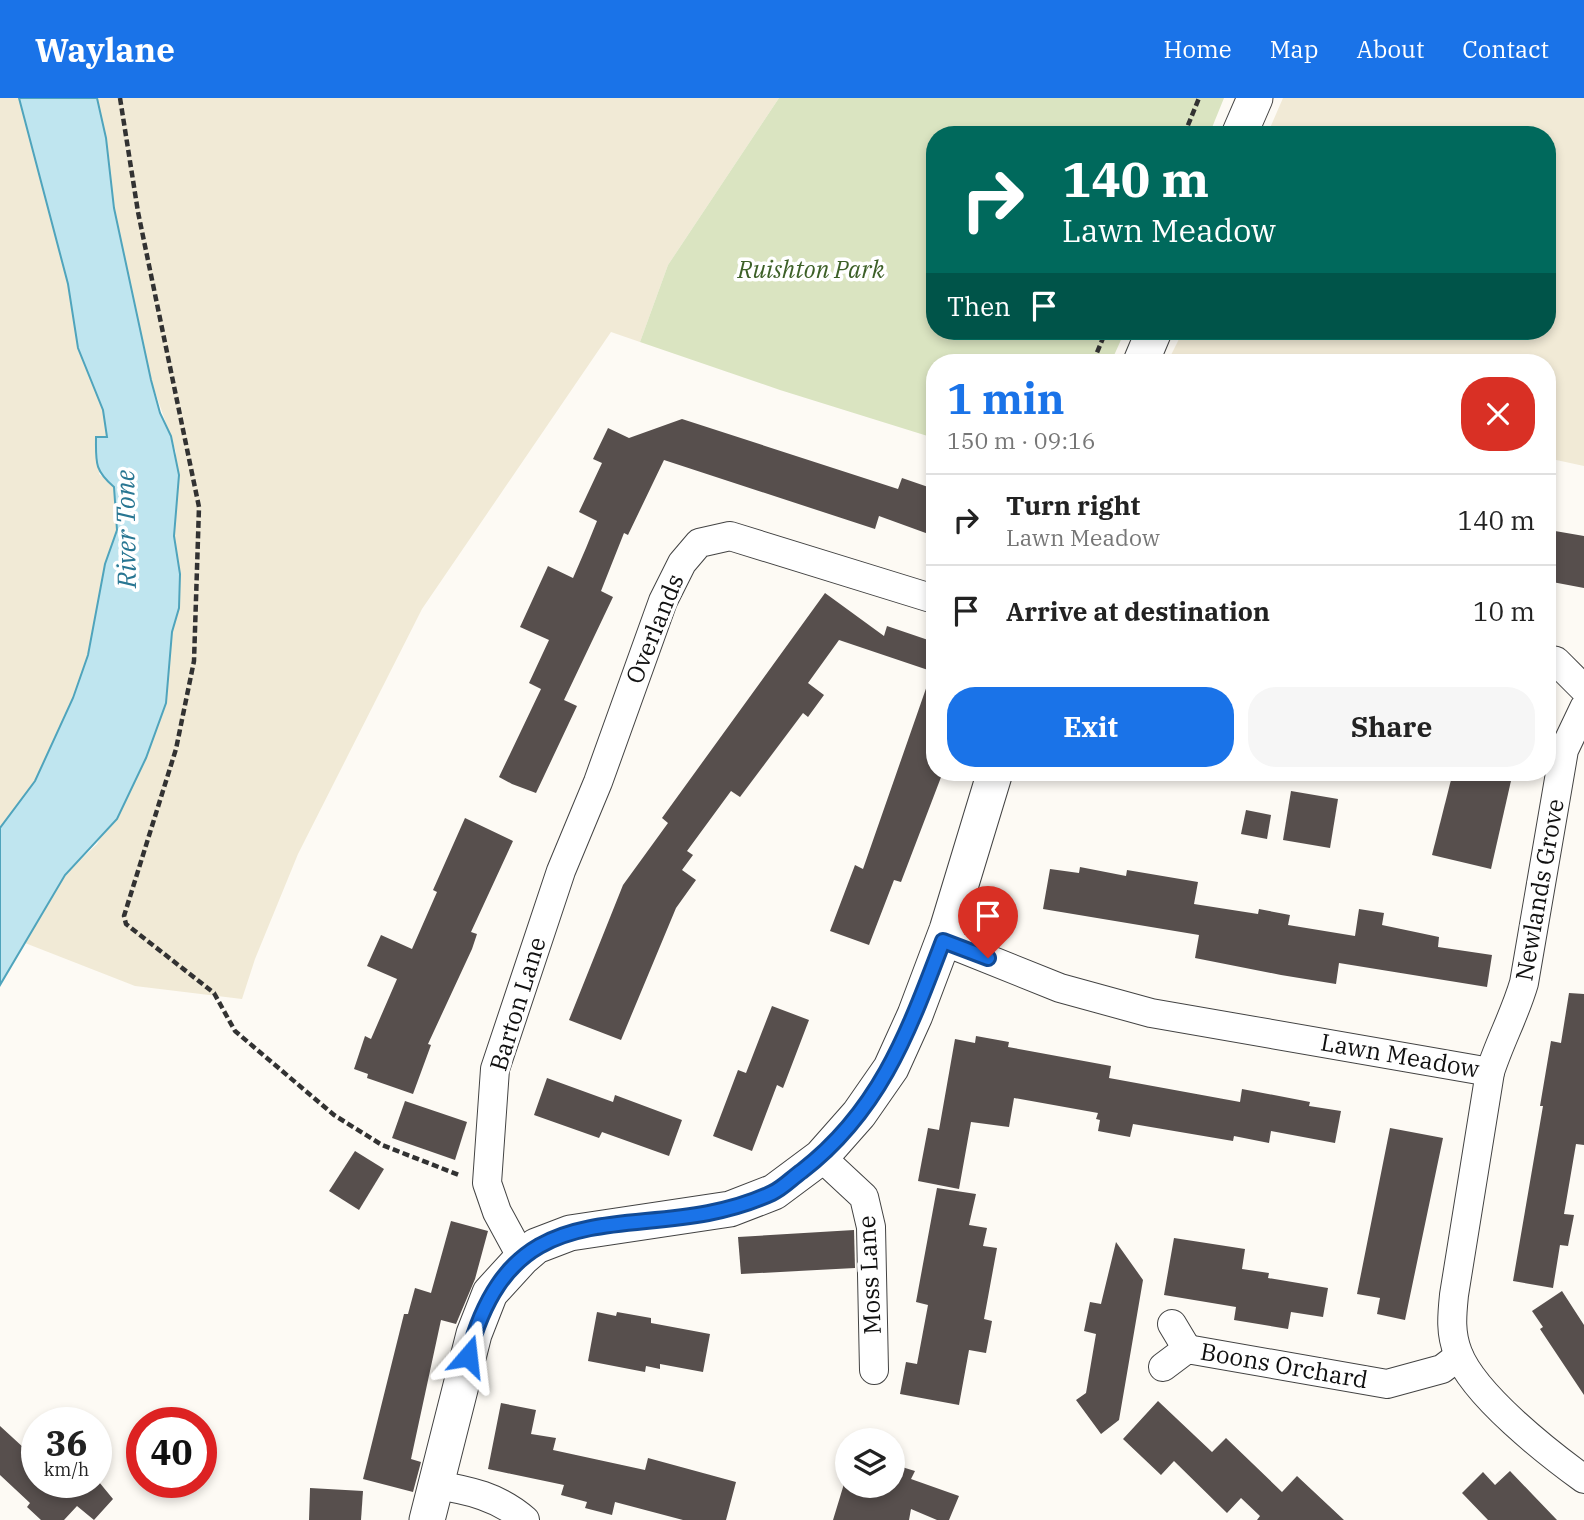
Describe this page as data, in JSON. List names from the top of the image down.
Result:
{
  "streets": {
    "street": [
      "Overlands",
      "Newlands Grove",
      "Barton Lane",
      "Lawn Meadow",
      "Moss Lane",
      "Boons Orchard"
    ]
  },
  "crossings": [
    ["Overlands", "Barton Lane"],
    ["Newlands Grove", "Lawn Meadow"],
    ["Lawn Meadow", "Boons Orchard"]
  ],
  "water": ["River Tone"],
  "parks": ["Ruishton Park"],
  "page": {
    "header": "Waylane",
    "nav": [
      "Home",
      "Map",
      "About",
      "Contact"
    ],
    "turn": ["140 m", "Lawn Meadow"],
    "then": "Then",
    "heading": ["1 min", "150 m · 09:16"],
    "list": [
      {
        "name": "Turn right",
        "note": "Lawn Meadow",
        "value": "140 m"
      },
      {
        "name": "Arrive at destination",
        "value": "10 m"
      }
    ],
    "buttons": ["Exit", "Share"],
    "speed": "36 km/h",
    "limit": "40"
  }
}
